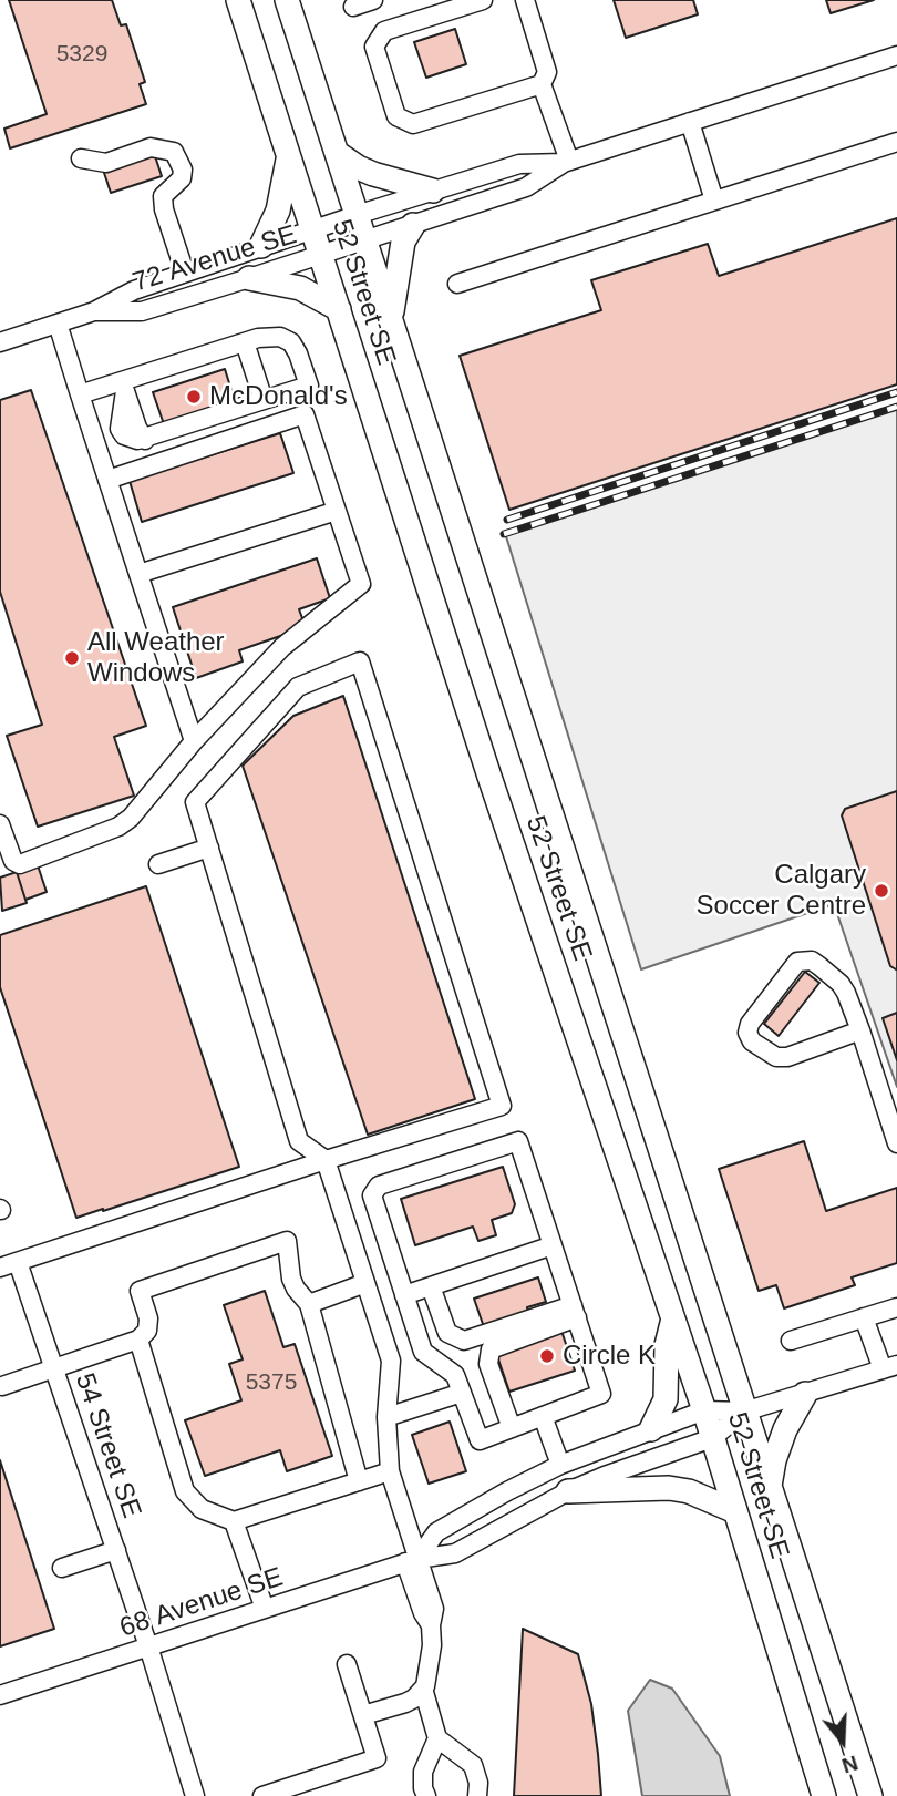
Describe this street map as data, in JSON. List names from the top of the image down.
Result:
{
  "streets": {
    "main road": ["52 Street SE"],
    "street": ["72 Avenue SE", "54 Street SE", "68 Avenue SE"]
  },
  "crossings": [
    ["72 Avenue SE", "52 Street SE"],
    ["52 Street SE", "68 Avenue SE"],
    ["54 Street SE", "68 Avenue SE"]
  ],
  "places": [
    "McDonald's",
    "All Weather Windows",
    "Calgary Soccer Centre",
    "Circle K"
  ],
  "house_numbers": ["5329", "5375"],
  "north": "bottom"
}
